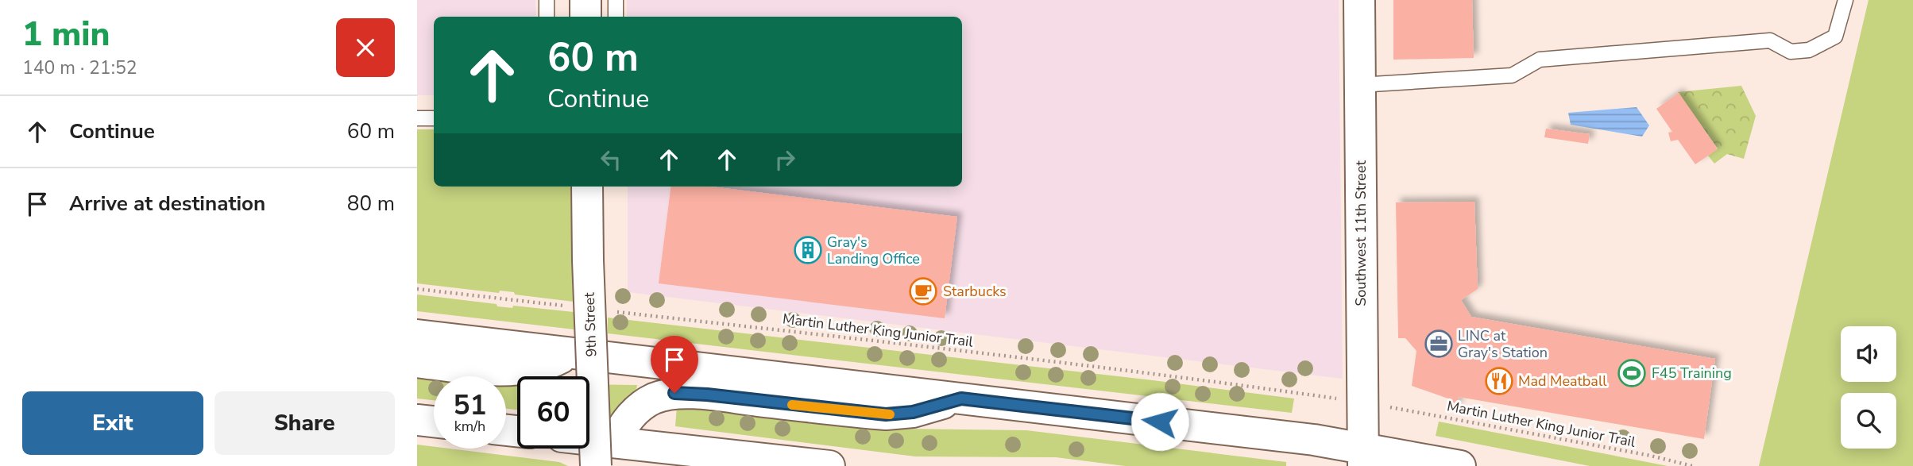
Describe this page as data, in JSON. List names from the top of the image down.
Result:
{
  "streets": {
    "main road": ["Southwest 11th Street", "9th Street"],
    "path": ["Martin Luther King Junior Trail"]
  },
  "places": {
    "building": ["Gray's Landing Office"],
    "cafe": ["Starbucks"],
    "office": ["LINC at Gray's Station"],
    "sports": ["F45 Training"],
    "restaurant": ["Mad Meatball"]
  },
  "page": {
    "heading": ["1 min", "140 m · 21:52"],
    "turn": ["60 m", "Continue"],
    "list": [
      {
        "name": "Continue",
        "value": "60 m"
      },
      {
        "name": "Arrive at destination",
        "value": "80 m"
      }
    ],
    "speed": "51 km/h",
    "limit": "60",
    "buttons": ["Exit", "Share"]
  }
}
